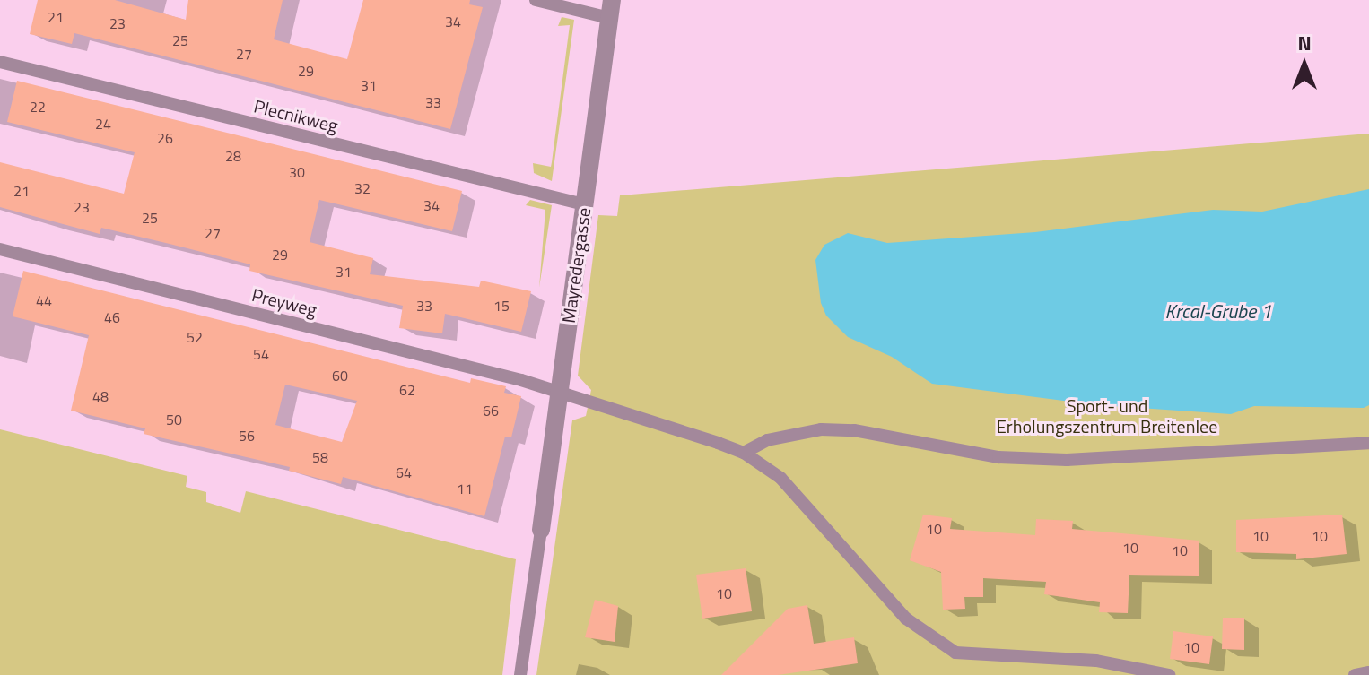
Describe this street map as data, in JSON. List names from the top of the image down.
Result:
{
  "streets": {
    "street": ["Mayredergasse"],
    "lane": ["Plecnikweg", "Preyweg"]
  },
  "crossings": [
    ["Plecnikweg", "Mayredergasse"],
    ["Mayredergasse", "Preyweg"]
  ],
  "water": ["Krcal-Grube 1"],
  "parks": ["Sport- und Erholungszentrum Breitenlee"],
  "house_numbers": [
    "21",
    "34",
    "23",
    "25",
    "27",
    "29",
    "31",
    "33",
    "22",
    "24",
    "26",
    "28",
    "30",
    "32",
    "21",
    "34",
    "23",
    "25",
    "27",
    "29",
    "31",
    "44",
    "33",
    "15",
    "46",
    "52",
    "54",
    "60",
    "62",
    "48",
    "66",
    "50",
    "56",
    "58",
    "64",
    "11",
    "10",
    "10",
    "10",
    "10",
    "10",
    "10",
    "10"
  ],
  "north": "top"
}
